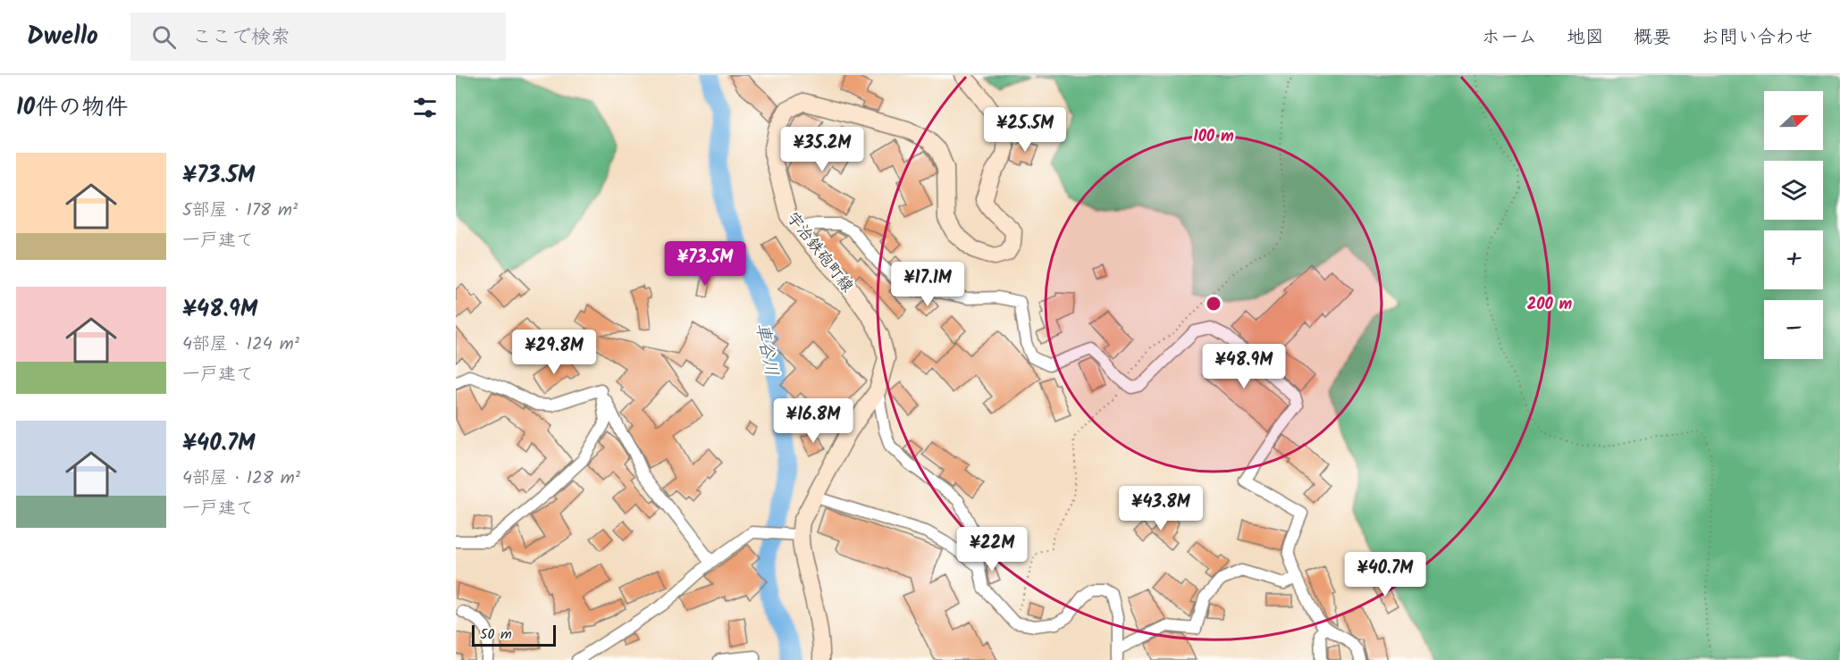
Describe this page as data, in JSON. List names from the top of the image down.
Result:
{
  "streets": {
    "main road": ["宇治鉄砲町線"]
  },
  "water": ["車谷川"],
  "scale_bar": "50 m",
  "north": "right",
  "page": {
    "header": "Dwello",
    "search": "ここで検索",
    "nav": [
      "ホーム",
      "地図",
      "概要",
      "お問い合わせ"
    ],
    "heading": "10件の物件",
    "map_buttons": ["+", "−"],
    "price": [
      "¥25.5M",
      "¥35.2M",
      "¥73.5M",
      "¥17.1M",
      "¥29.8M",
      "¥48.9M",
      "¥16.8M",
      "¥43.8M",
      "¥22M",
      "¥40.7M"
    ],
    "list": [
      {
        "name": "¥73.5M",
        "note": "5部屋 · 178 m² · 一戸建て"
      },
      {
        "name": "¥48.9M",
        "note": "4部屋 · 124 m² · 一戸建て"
      },
      {
        "name": "¥40.7M",
        "note": "4部屋 · 128 m² · 一戸建て"
      }
    ],
    "scale": "50 m"
  },
  "rings": ["100 m", "200 m"]
}
